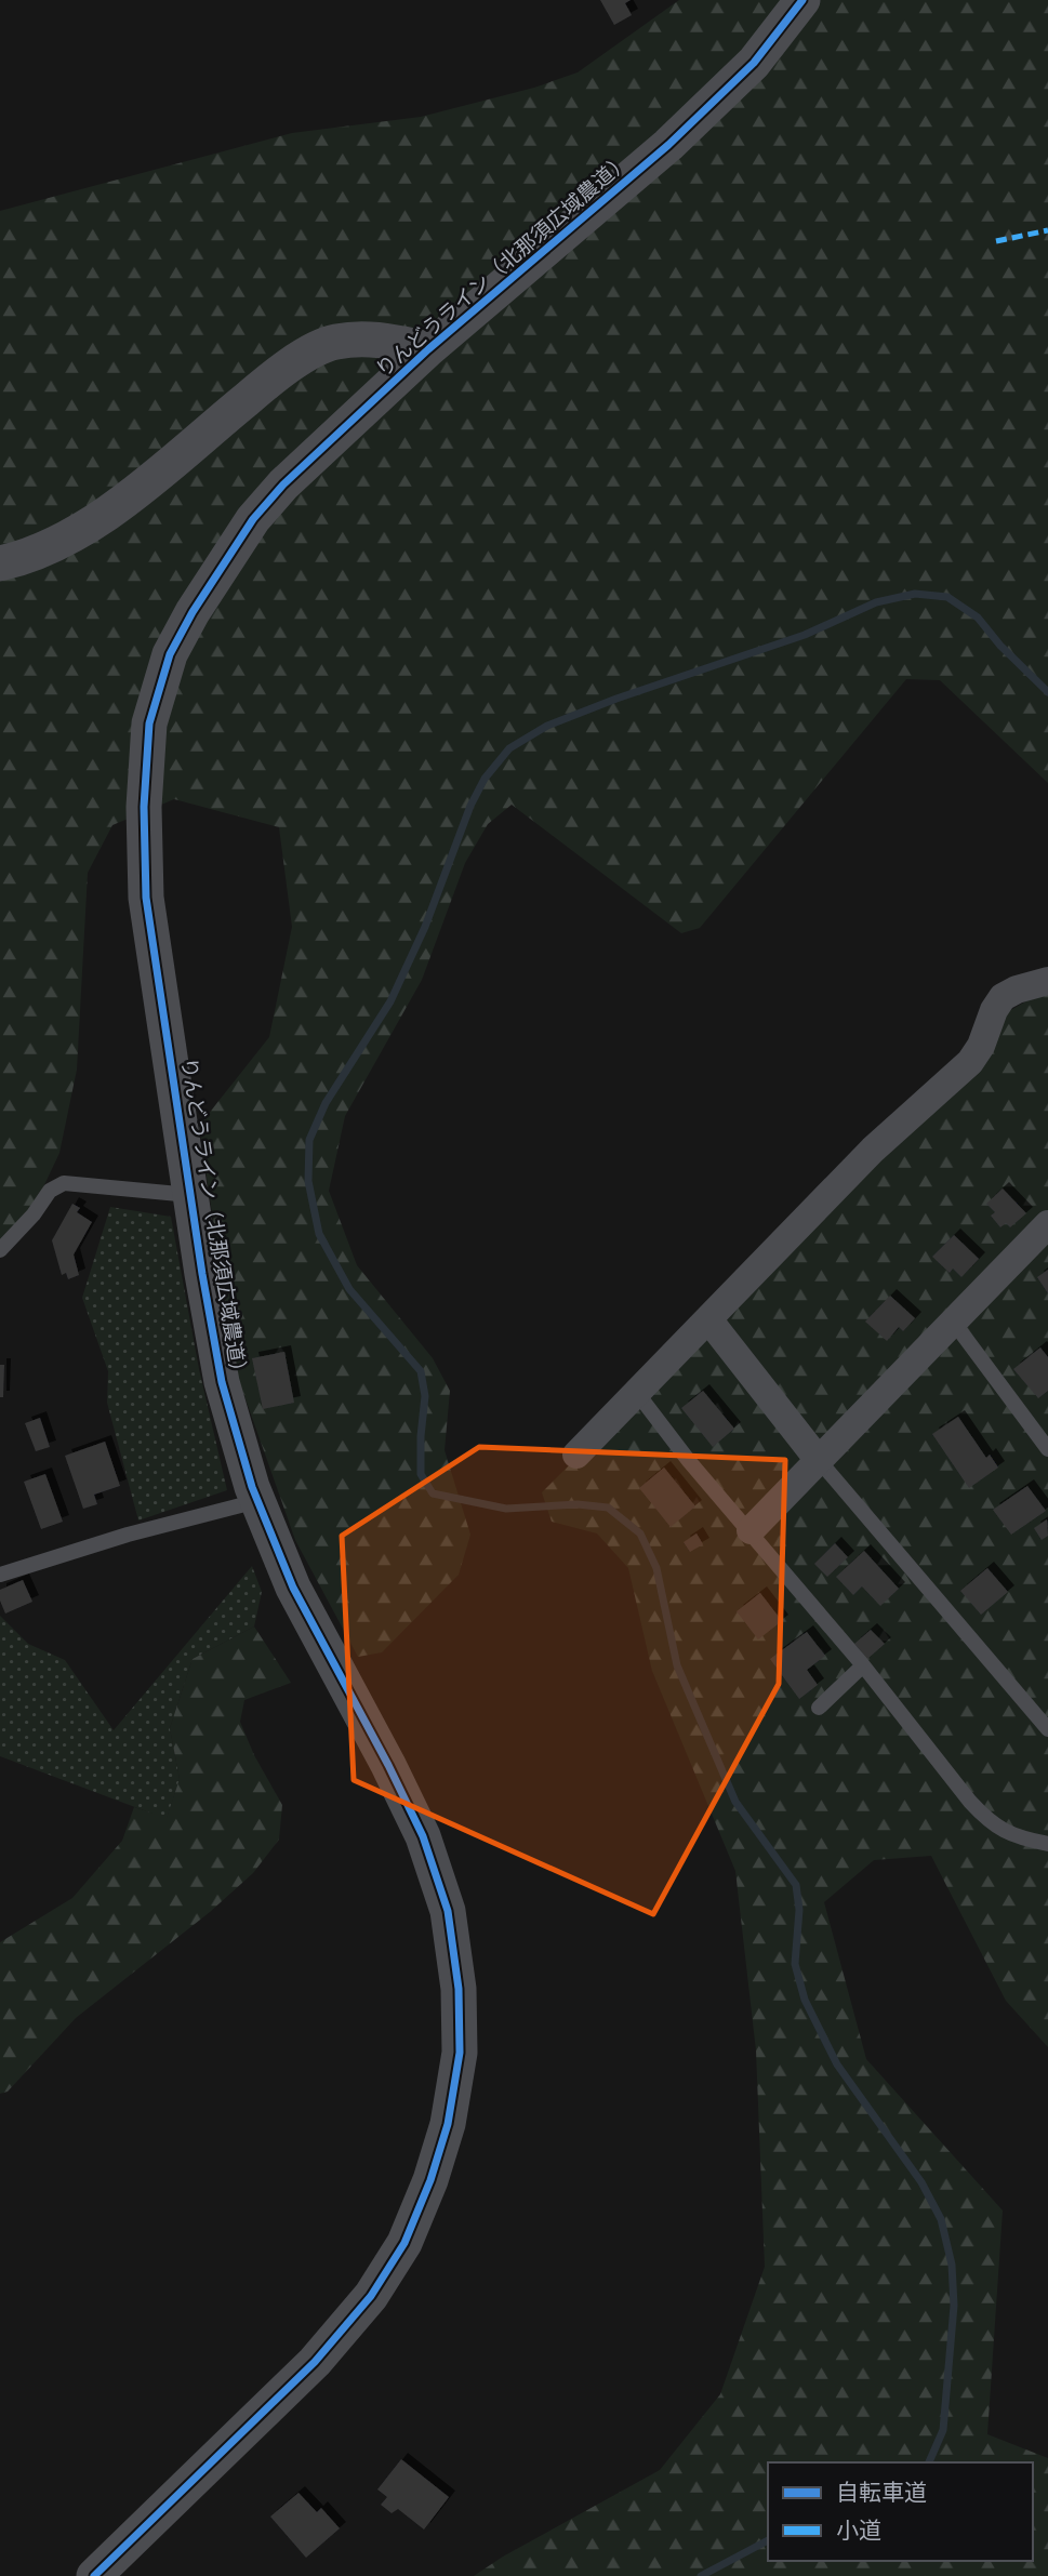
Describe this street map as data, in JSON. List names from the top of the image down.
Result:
{
  "streets": {
    "street": ["りんどうライン（北那須広域農道）"]
  },
  "legend": ["自転車道", "小道"]
}
